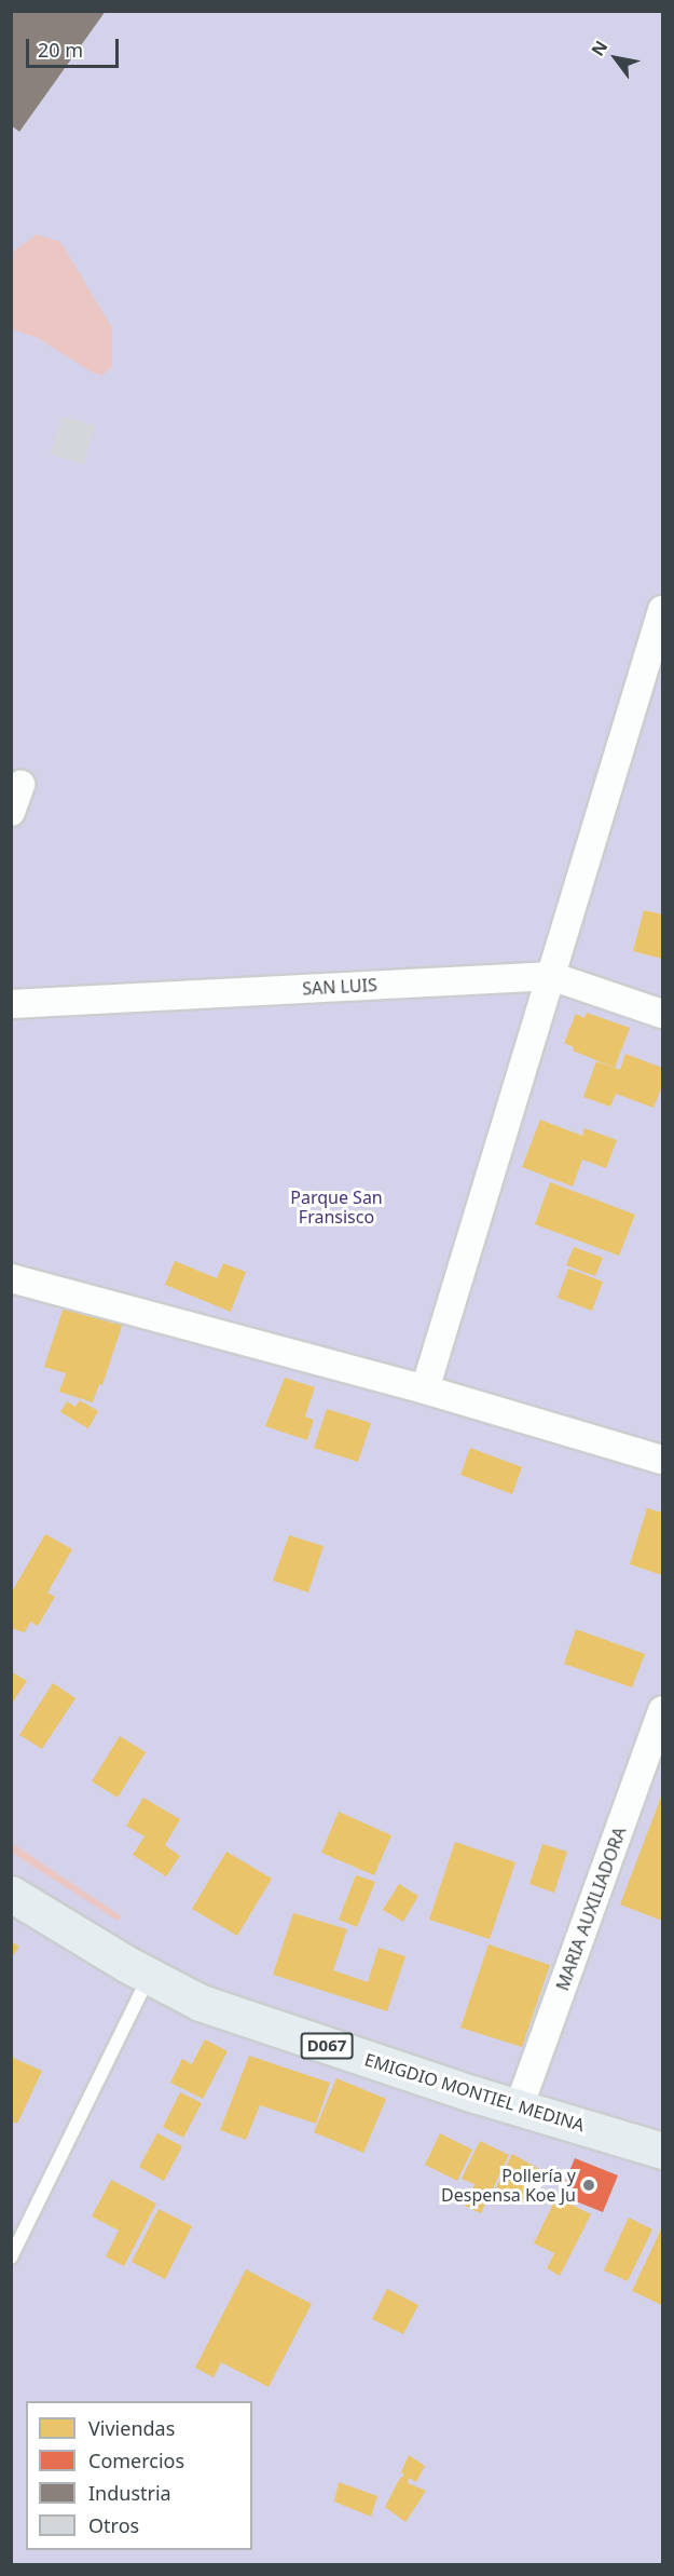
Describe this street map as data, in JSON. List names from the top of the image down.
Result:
{
  "streets": {
    "main road": ["D067", "EMIGDIO MONTIEL MEDINA"],
    "street": ["SAN LUIS", "MARIA AUXILIADORA"]
  },
  "crossings": [
    ["MARIA AUXILIADORA", "EMIGDIO MONTIEL MEDINA"]
  ],
  "parks": ["Parque San Fransisco"],
  "places": ["Pollería y Despensa Koe Ju"],
  "legend": [
    "Viviendas",
    "Comercios",
    "Industria",
    "Otros"
  ],
  "scale_bar": "20 m",
  "north": "top left"
}
